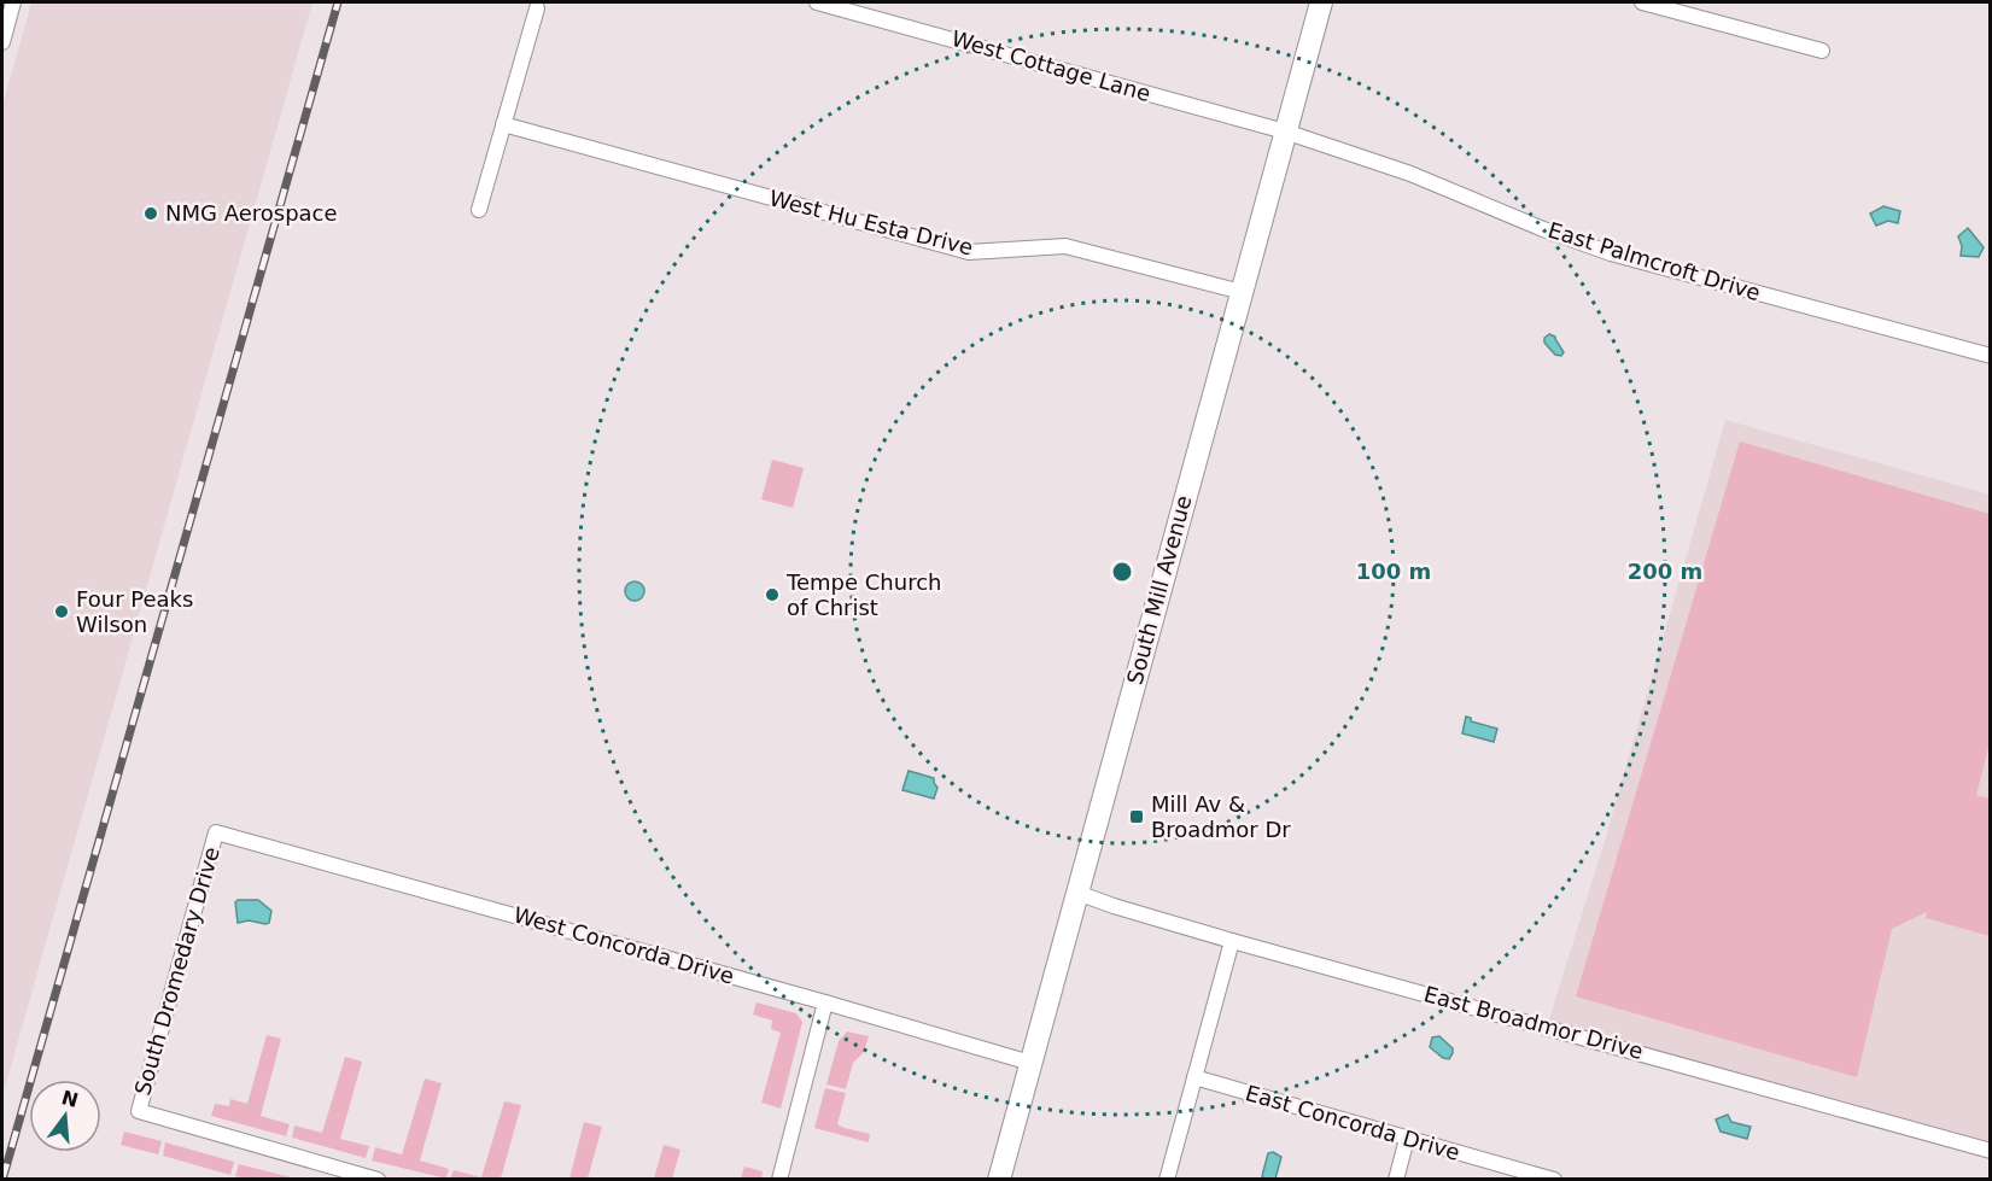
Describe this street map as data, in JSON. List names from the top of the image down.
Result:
{
  "streets": {
    "main road": ["South Mill Avenue"],
    "street": [
      "West Cottage Lane",
      "West Hu Esta Drive",
      "East Palmcroft Drive",
      "West Concorda Drive",
      "South Dromedary Drive",
      "East Broadmor Drive",
      "East Concorda Drive"
    ]
  },
  "crossings": [
    ["West Cottage Lane", "East Palmcroft Drive"],
    ["West Cottage Lane", "South Mill Avenue"],
    ["West Hu Esta Drive", "South Mill Avenue"],
    ["East Palmcroft Drive", "South Mill Avenue"],
    ["South Mill Avenue", "West Concorda Drive"],
    ["South Mill Avenue", "East Broadmor Drive"],
    ["West Concorda Drive", "South Dromedary Drive"]
  ],
  "places": {
    "other": ["NMG Aerospace", "Tempe Church of Christ", "Four Peaks Wilson"],
    "transit": ["Mill Av & Broadmor Dr"]
  },
  "north": "top",
  "rings": ["100 m", "200 m"]
}
